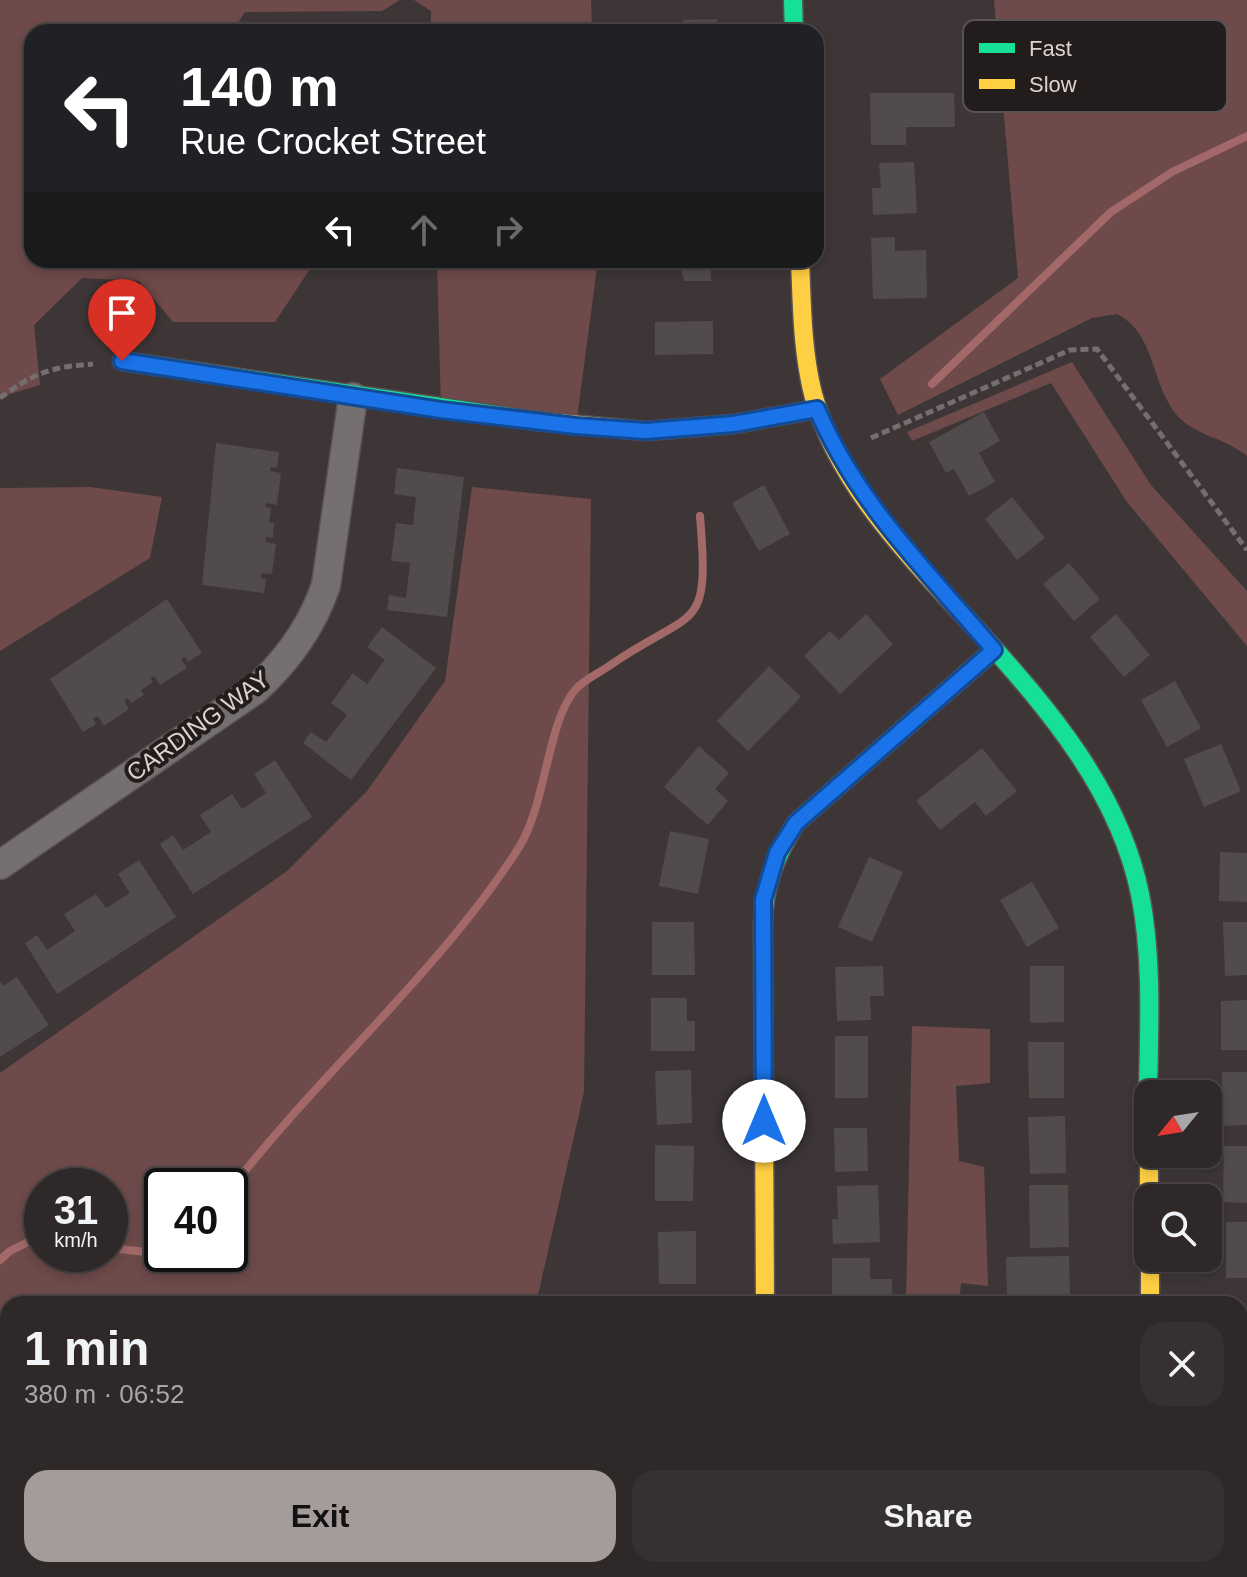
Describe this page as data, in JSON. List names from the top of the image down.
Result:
{
  "streets": {
    "street": ["CARDING WAY"]
  },
  "legend": ["Fast", "Slow"],
  "north": "bottom left",
  "page": {
    "turn": ["140 m", "Rue Crocket Street"],
    "speed": "31 km/h",
    "limit": "40",
    "heading": ["1 min", "380 m · 06:52"],
    "buttons": ["Exit", "Share"]
  }
}
